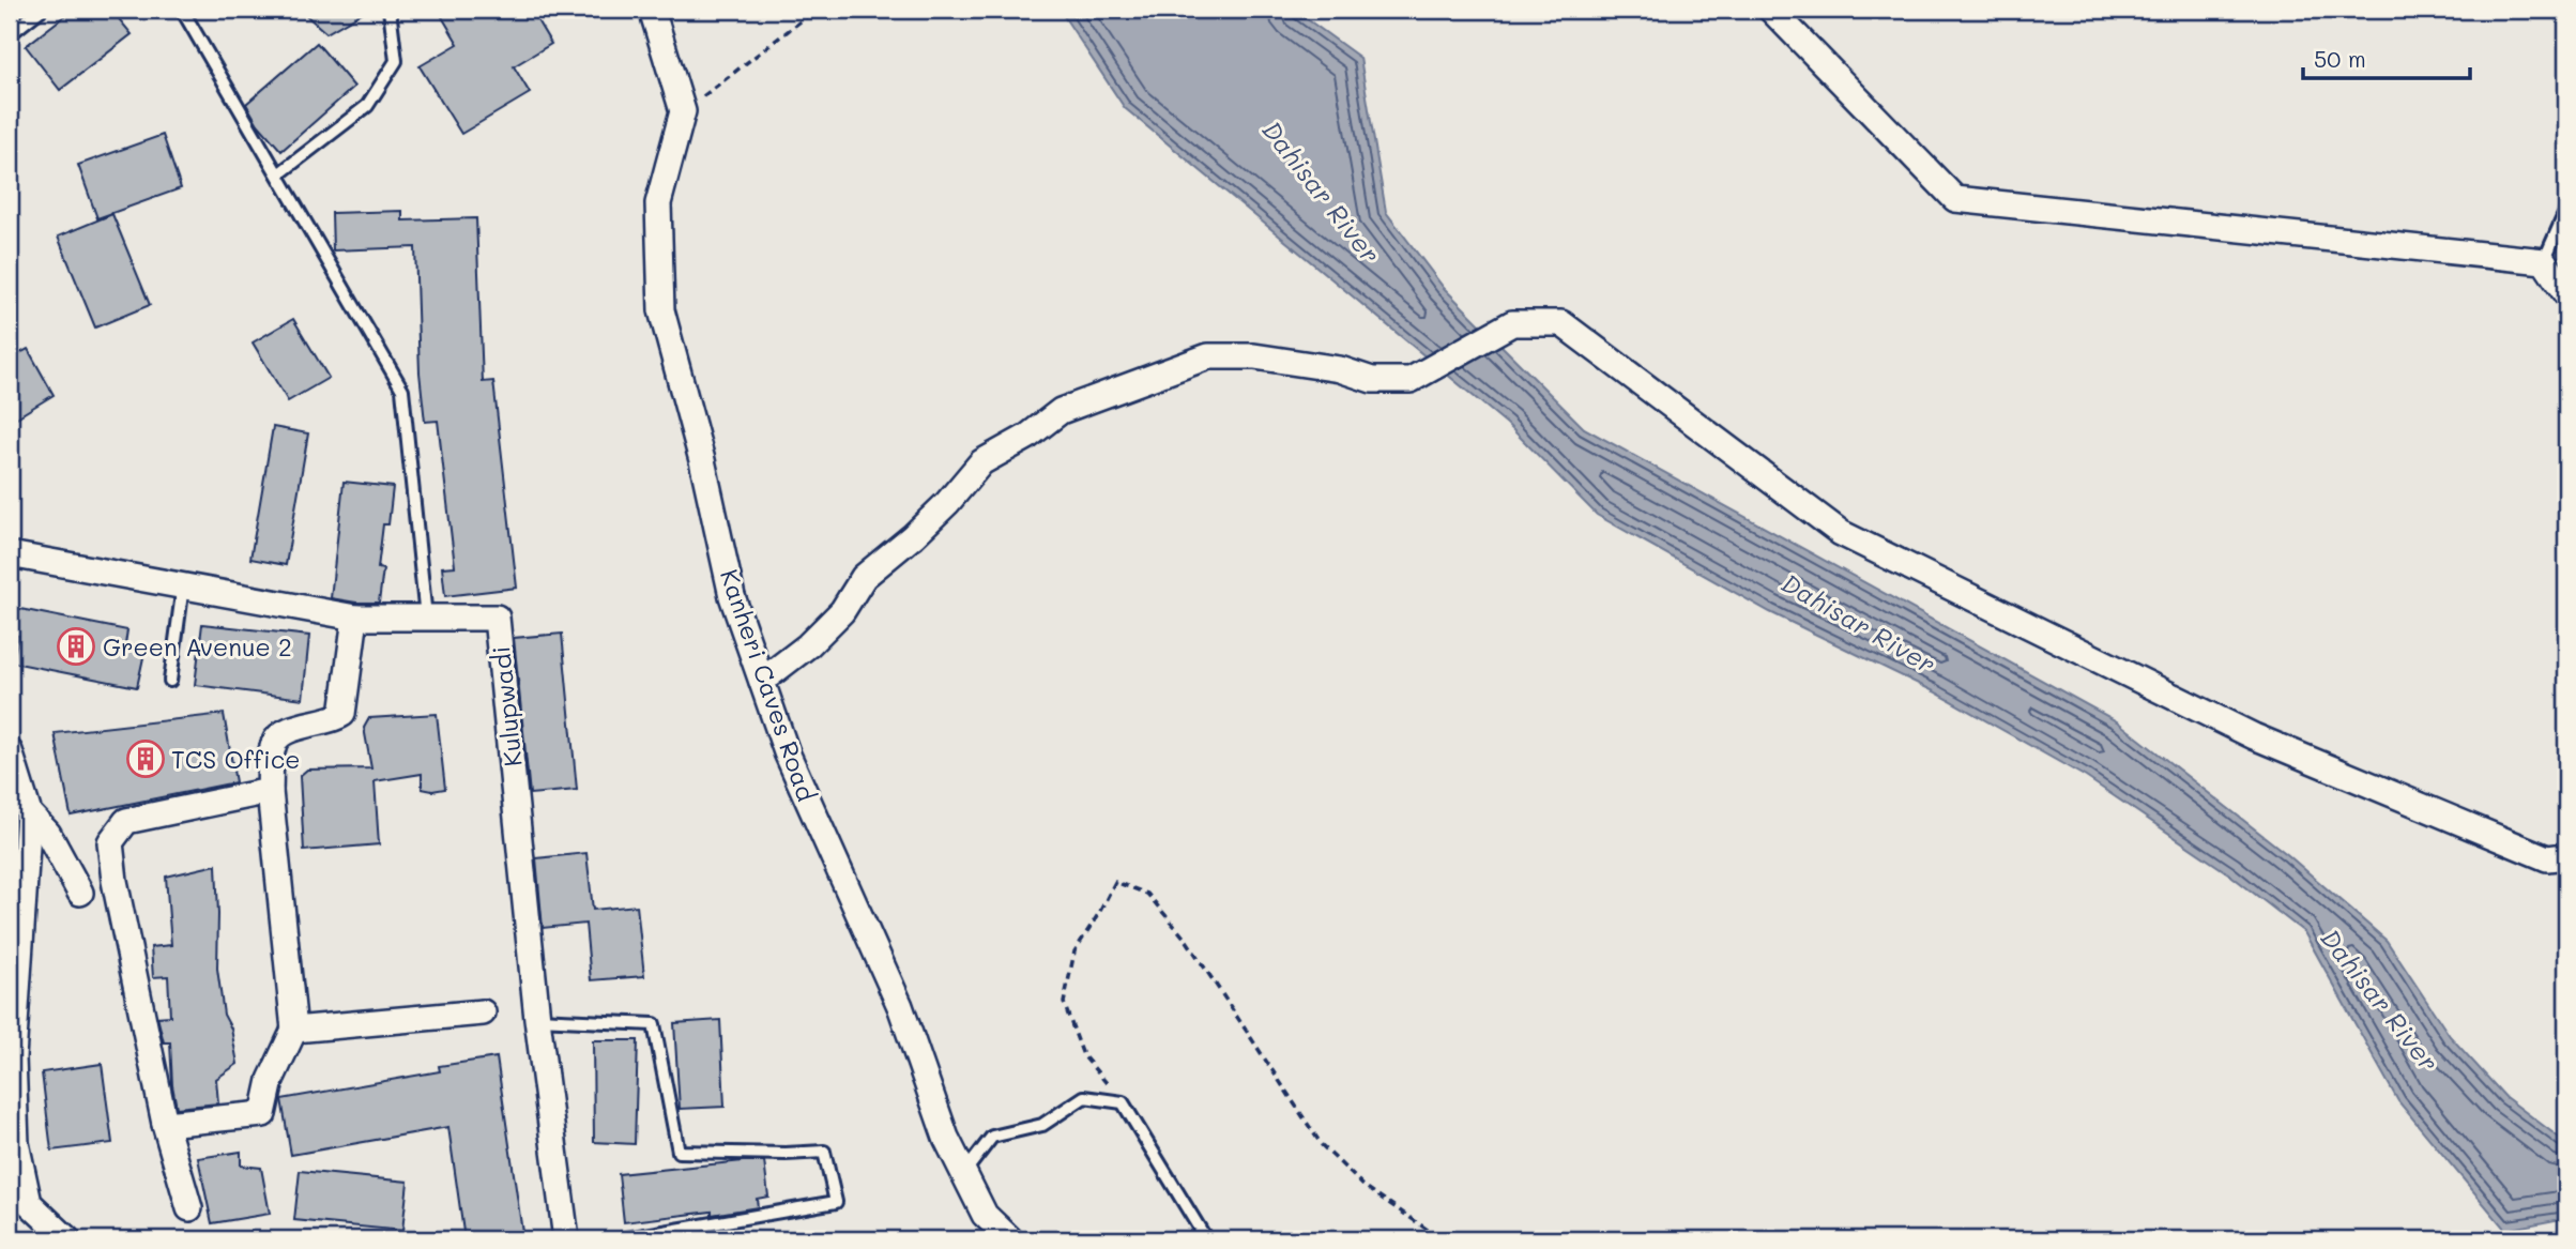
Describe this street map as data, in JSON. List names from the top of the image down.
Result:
{
  "streets": {
    "street": ["Kanheri Caves Road", "Kulupwadi"]
  },
  "water": ["Dahisar River"],
  "places": {
    "building": ["Green Avenue 2", "TCS Office"]
  },
  "scale_bar": "50 m"
}
